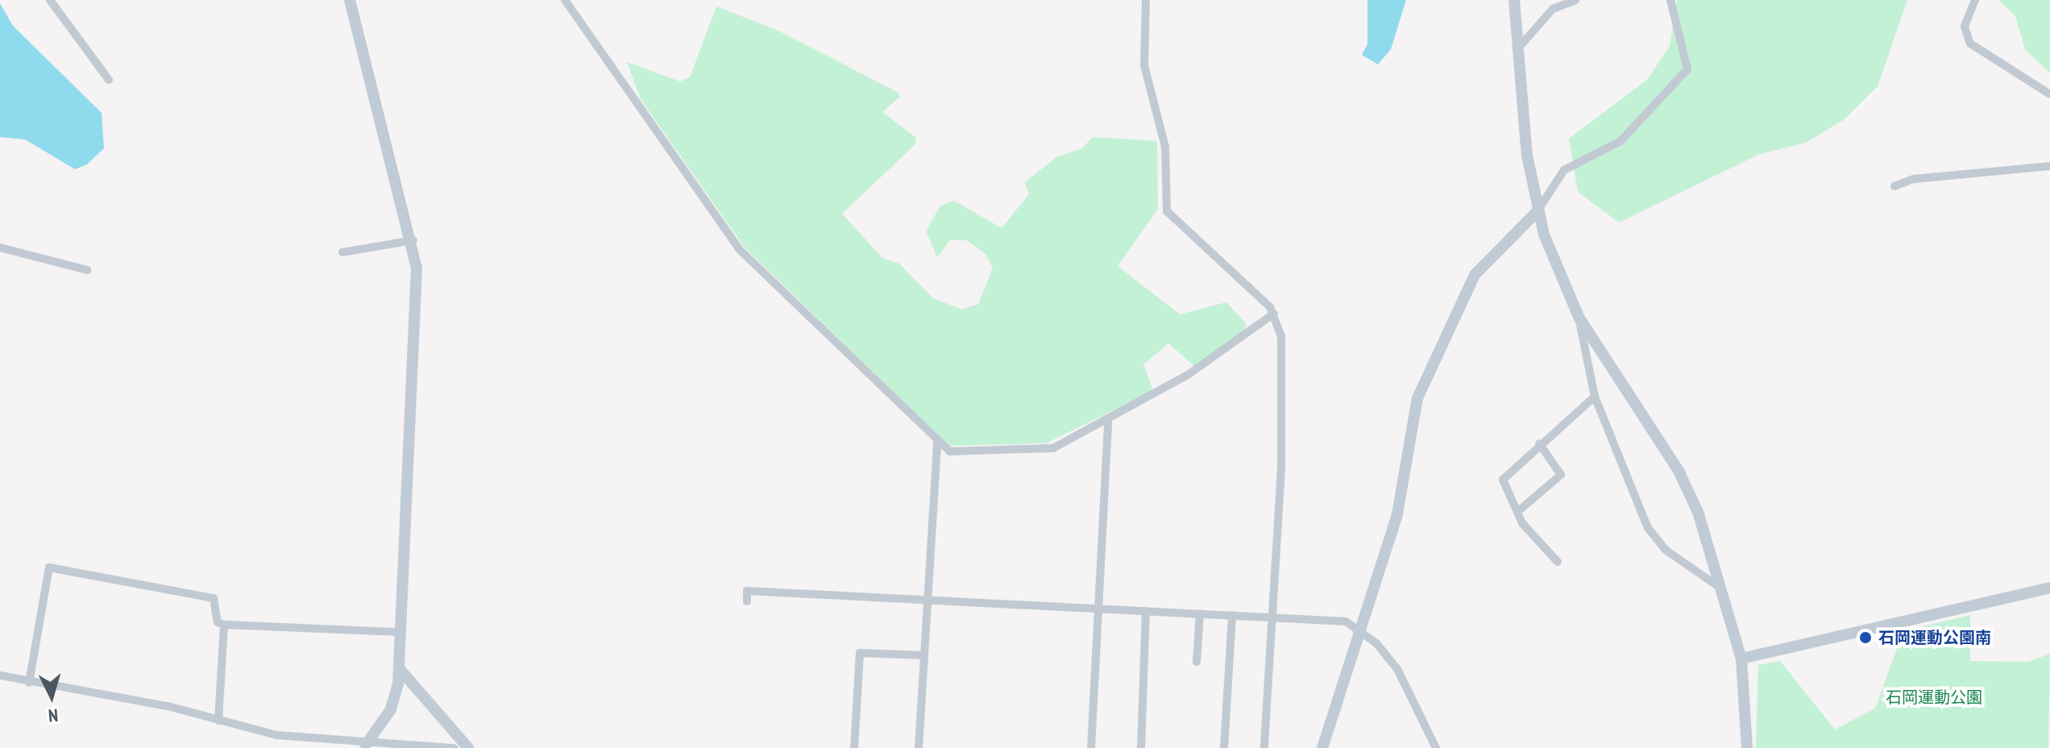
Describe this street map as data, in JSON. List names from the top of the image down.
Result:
{
  "parks": ["石岡運動公園"],
  "places": ["石岡運動公園南"],
  "north": "bottom"
}
